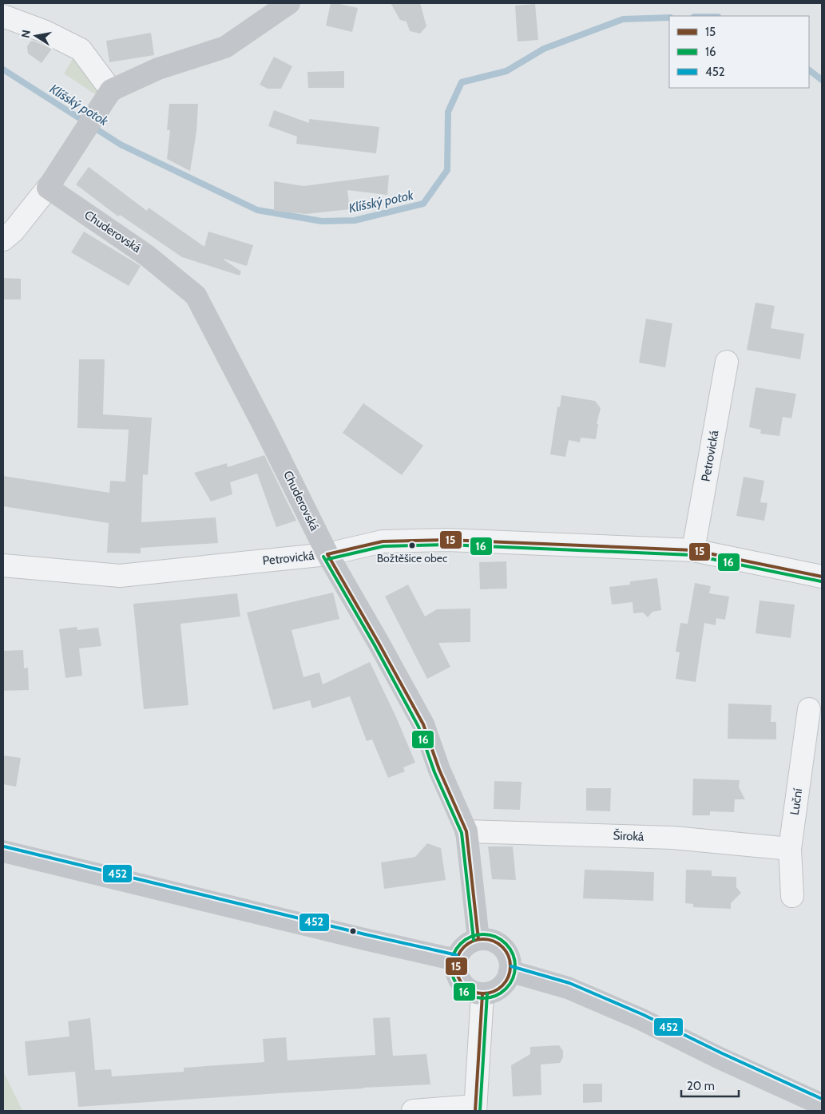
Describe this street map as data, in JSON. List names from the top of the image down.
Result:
{
  "streets": {
    "street": [
      "Chuderovská",
      "Petrovická",
      "Luční",
      "Široká"
    ]
  },
  "crossings": [
    ["Chuderovská", "Petrovická"],
    ["Luční", "Široká"]
  ],
  "water": ["Klíšský potok"],
  "places": ["Božtěšice obec"],
  "lines": ["transit line 15", "transit line 16", "transit line 452"],
  "legend": ["15", "16", "452"],
  "scale_bar": "20 m",
  "north": "left"
}
